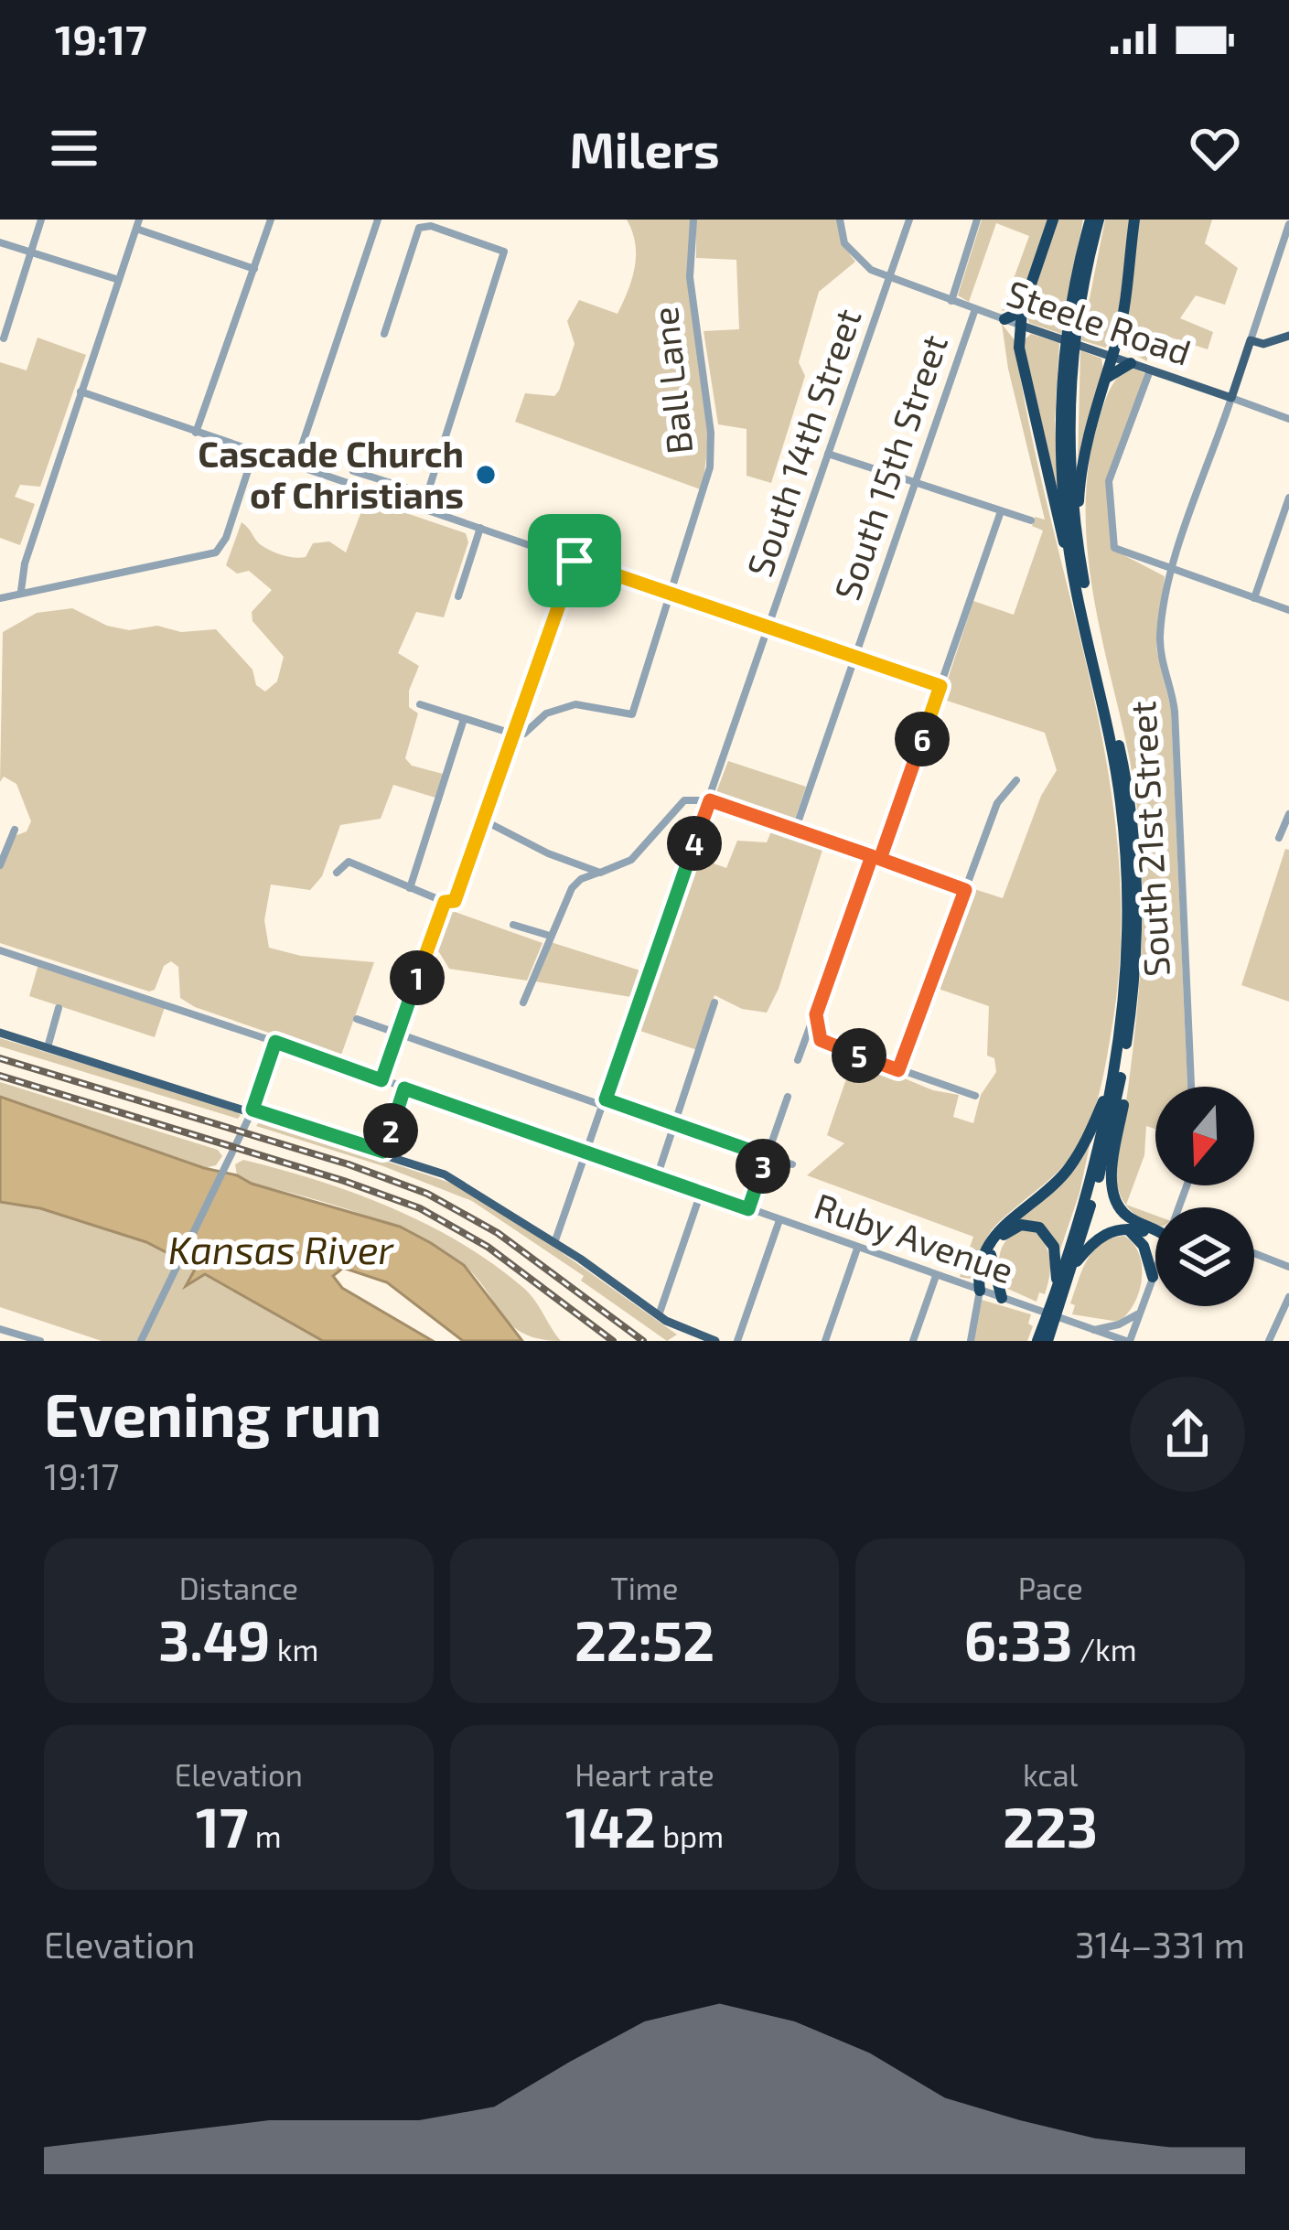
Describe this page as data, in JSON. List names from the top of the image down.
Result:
{
  "streets": {
    "main road": ["Steele Road"],
    "street": [
      "Ball Lane",
      "South 14th Street",
      "South 15th Street",
      "South 21st Street",
      "Ruby Avenue"
    ]
  },
  "crossings": [
    ["Steele Road", "South 14th Street"],
    ["Steele Road", "South 15th Street"],
    ["Steele Road", "South 21st Street"],
    ["South 14th Street", "Ruby Avenue"]
  ],
  "water": ["Kansas River"],
  "places": ["Cascade Church of Christians"],
  "north": "bottom",
  "page": {
    "status": "19:17",
    "header": "Milers",
    "pins": [
      "6",
      "4",
      "1",
      "5",
      "2",
      "3"
    ],
    "heading": ["Evening run", "19:17"],
    "stats": [
      ["Distance", "3.49 km"],
      ["Time", "22:52"],
      ["Pace", "6:33 /km"],
      ["Elevation", "17 m"],
      ["Heart rate", "142 bpm"],
      ["kcal", "223"]
    ],
    "chart": ["Elevation", "314–331 m"]
  }
}
